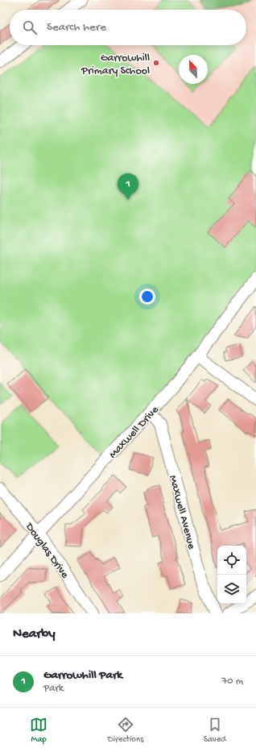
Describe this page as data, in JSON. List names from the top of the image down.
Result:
{
  "streets": {
    "street": ["Maxwell Drive", "Maxwell Avenue", "Douglas Drive"]
  },
  "crossings": [
    ["Maxwell Drive", "Maxwell Avenue"],
    ["Maxwell Drive", "Douglas Drive"]
  ],
  "places": ["Garrowhill Primary School"],
  "north": "top left",
  "page": {
    "search": "Search here",
    "pins": "1",
    "heading": "Nearby",
    "list": [
      {
        "mark": "1",
        "name": "Garrowhill Park",
        "note": "Park",
        "value": "70 m"
      }
    ],
    "nav": ["Map", "Directions", "Saved"]
  }
}
